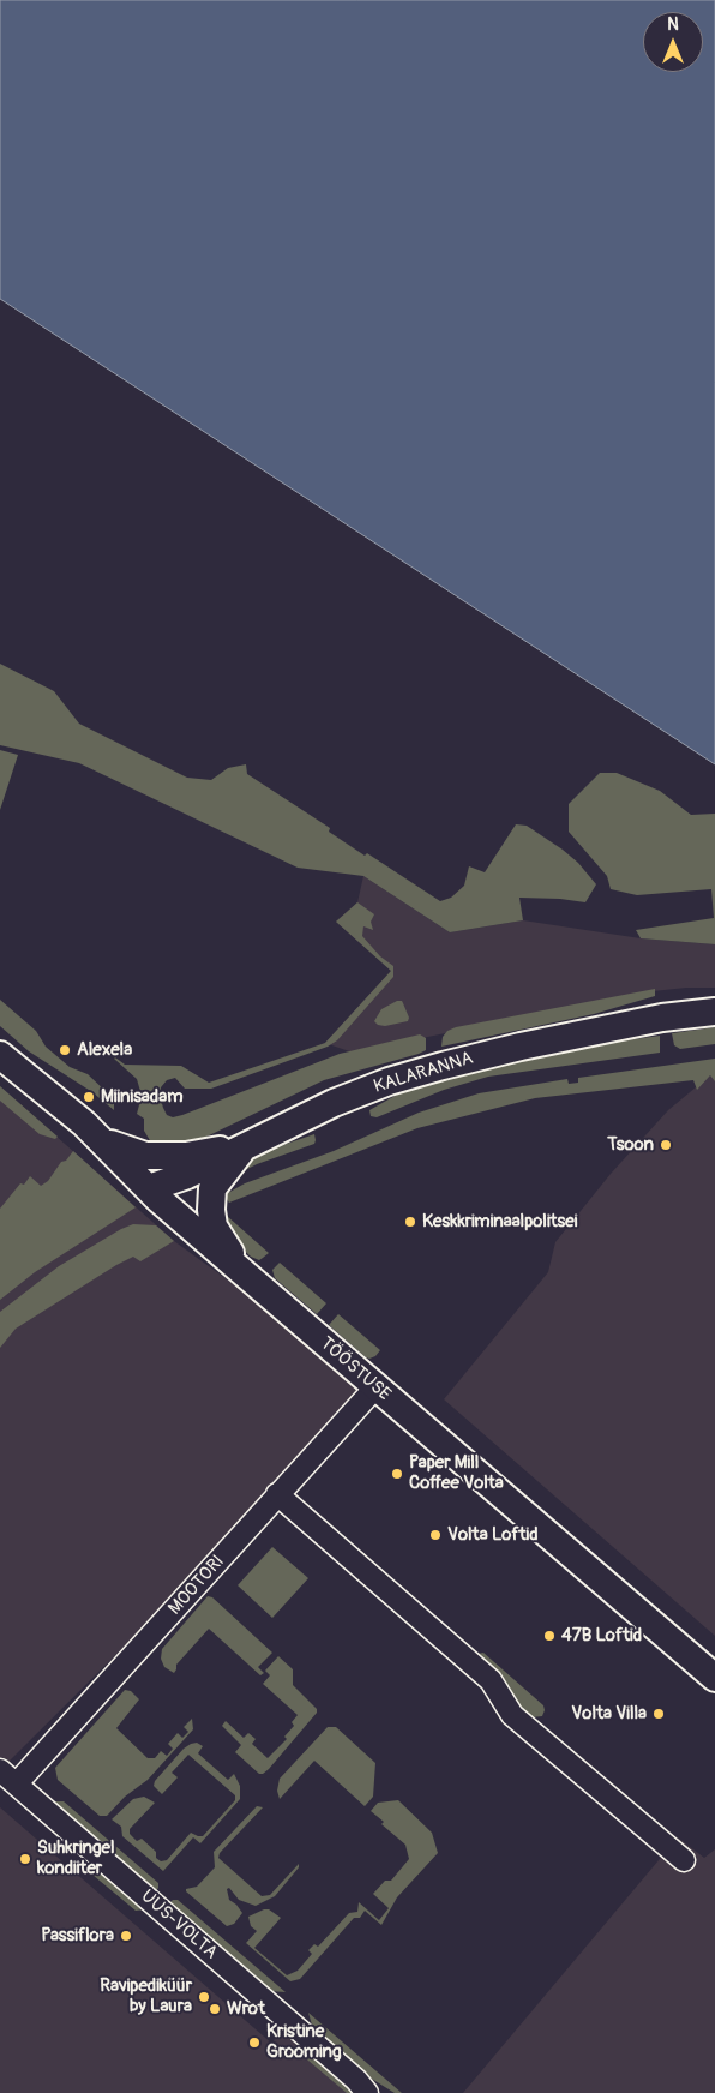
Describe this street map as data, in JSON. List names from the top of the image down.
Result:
{
  "streets": {
    "street": [
      "KALARANNA",
      "TÖÖSTUSE",
      "MOOTORI",
      "UUS-VOLTA"
    ]
  },
  "crossings": [
    ["KALARANNA", "TÖÖSTUSE"],
    ["TÖÖSTUSE", "MOOTORI"],
    ["MOOTORI", "UUS-VOLTA"]
  ],
  "places": [
    "Alexela",
    "Miinisadam",
    "Tsoon",
    "Keskkriminaalpolitsei",
    "Paper Mill Coffee Volta",
    "Volta Loftid",
    "47B Loftid",
    "Volta Villa",
    "Suhkringel kondiiter",
    "Passiflora",
    "Ravipediküür by Laura",
    "Wrot",
    "Kristine Grooming"
  ],
  "north": "top"
}
